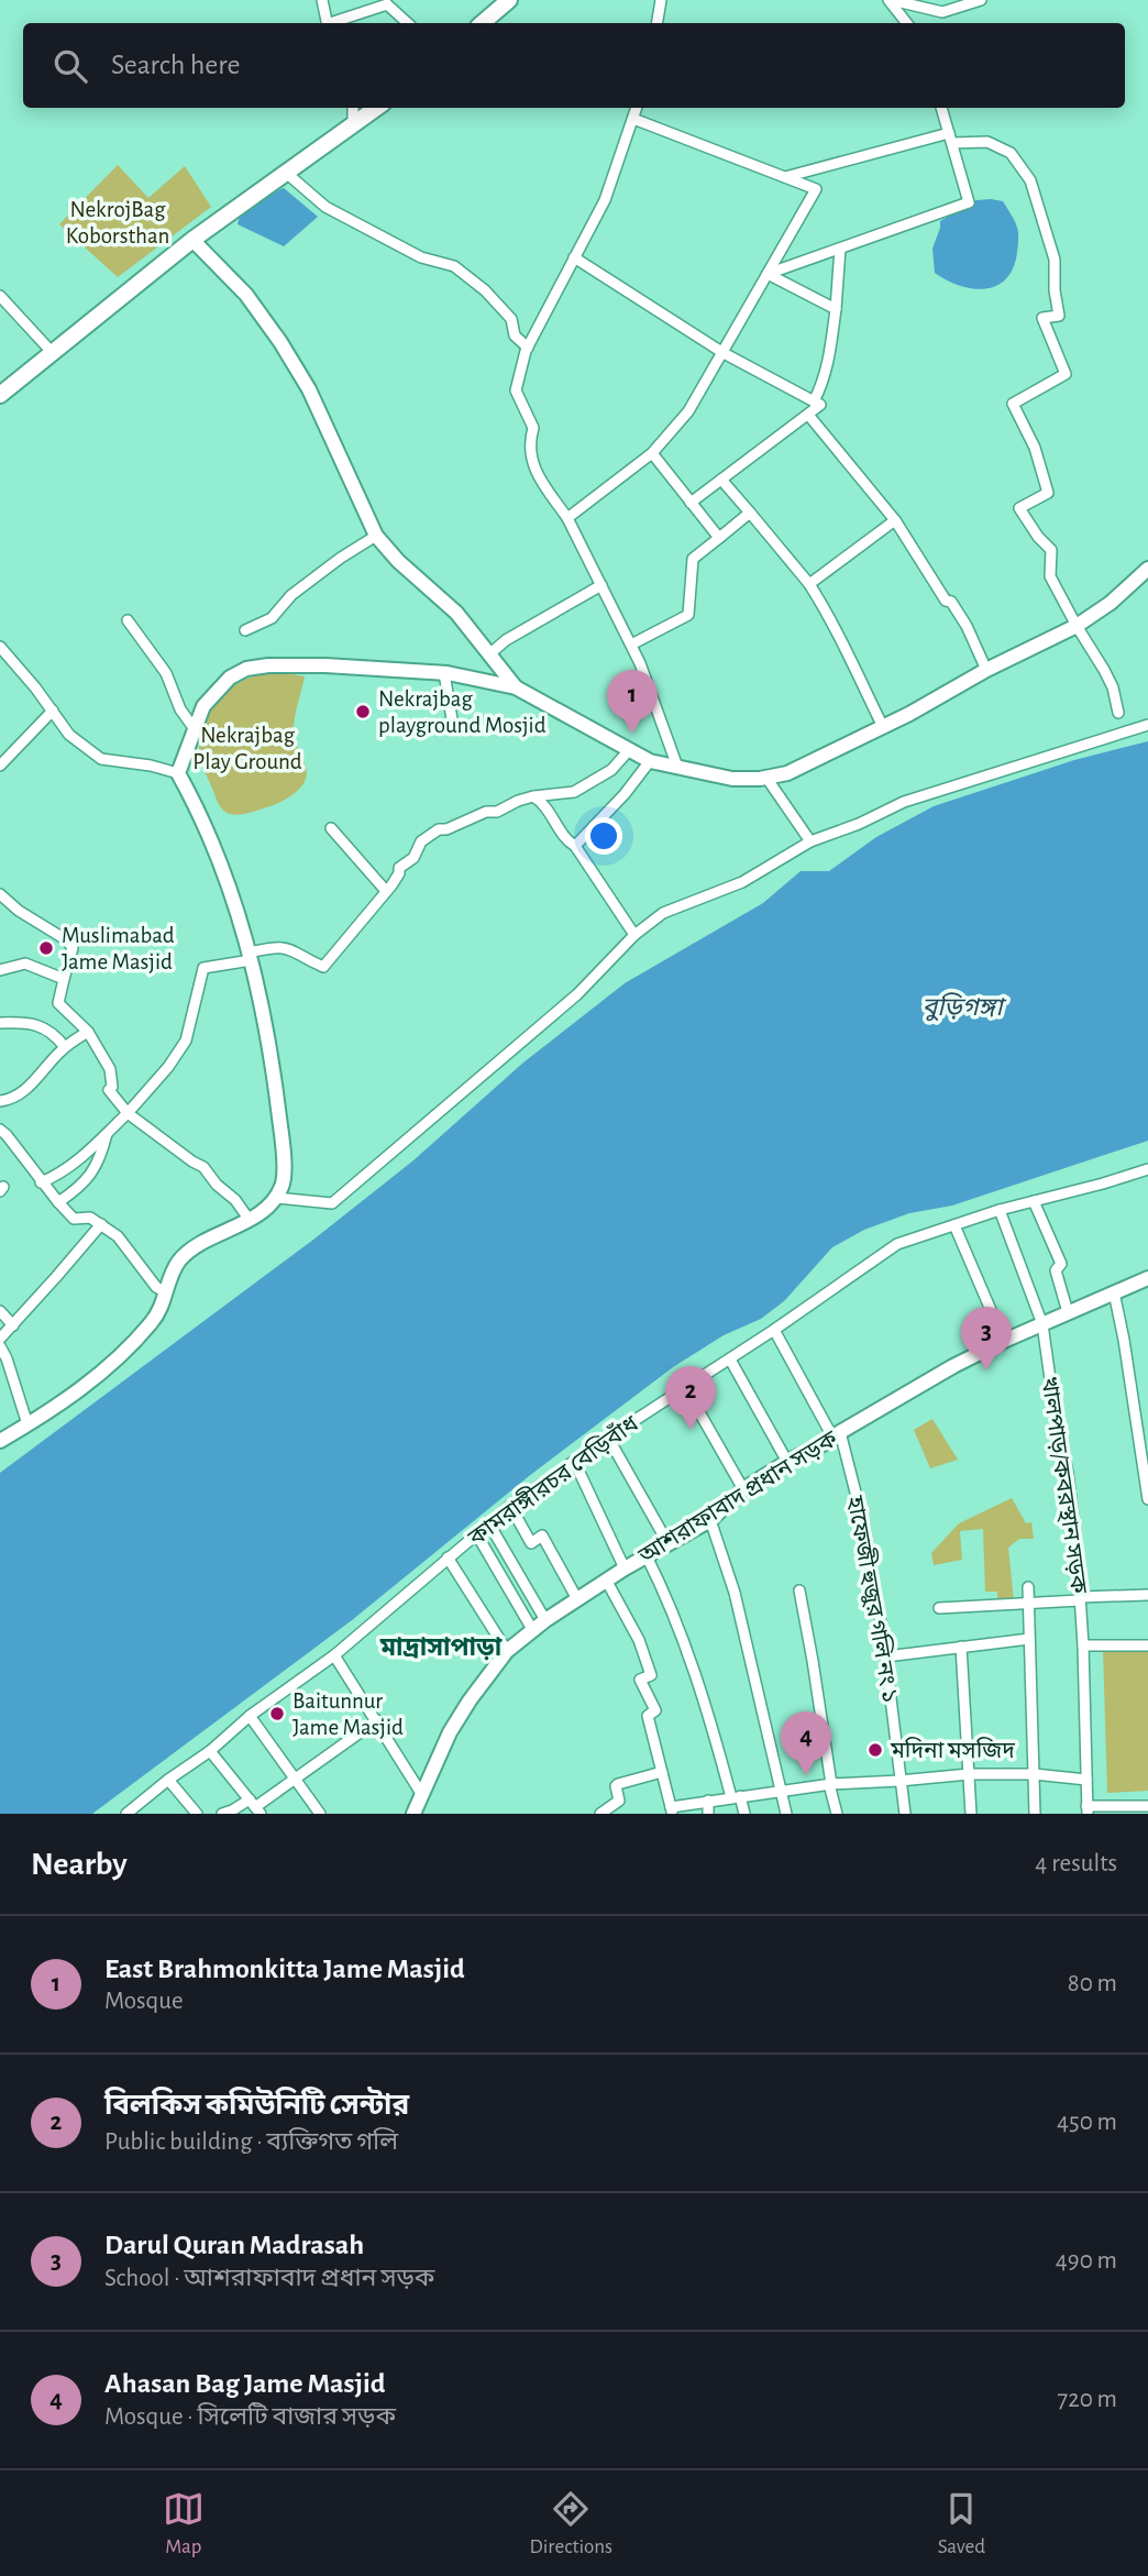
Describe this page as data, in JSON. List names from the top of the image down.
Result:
{
  "streets": {
    "street": [
      "কামরাঙ্গীরচর বেড়িবাঁধ",
      "খালপাড়/কবরস্থান সড়ক",
      "আশরাফাবাদ প্রধান সড়ক",
      "হাফেজী হুজুর গলি নং ১"
    ]
  },
  "crossings": [
    ["কামরাঙ্গীরচর বেড়িবাঁধ", "খালপাড়/কবরস্থান সড়ক"],
    ["কামরাঙ্গীরচর বেড়িবাঁধ", "হাফেজী হুজুর গলি নং ১"],
    ["খালপাড়/কবরস্থান সড়ক", "আশরাফাবাদ প্রধান সড়ক"],
    ["আশরাফাবাদ প্রধান সড়ক", "হাফেজী হুজুর গলি নং ১"]
  ],
  "districts": ["মাদ্রাসাপাড়া"],
  "water": ["বুড়িগঙ্গা"],
  "parks": ["NekrojBag Koborsthan", "Nekrajbag Play Ground"],
  "places": [
    "Nekrajbag playground Mosjid",
    "Muslimabad Jame Masjid",
    "Baitunnur Jame Masjid",
    "মদিনা মসজিদ"
  ],
  "page": {
    "search": "Search here",
    "pins": [
      "1",
      "3",
      "2",
      "4"
    ],
    "heading": ["Nearby", "4 results"],
    "list": [
      {
        "mark": "1",
        "name": "East Brahmonkitta Jame Masjid",
        "note": "Mosque",
        "value": "80 m"
      },
      {
        "mark": "2",
        "name": "বিলকিস কমিউনিটি সেন্টার",
        "note": "Public building · ব্যক্তিগত গলি",
        "value": "450 m"
      },
      {
        "mark": "3",
        "name": "Darul Quran Madrasah",
        "note": "School · আশরাফাবাদ প্রধান সড়ক",
        "value": "490 m"
      },
      {
        "mark": "4",
        "name": "Ahasan Bag Jame Masjid",
        "note": "Mosque · সিলেটি বাজার সড়ক",
        "value": "720 m"
      }
    ],
    "nav": ["Map", "Directions", "Saved"]
  }
}
